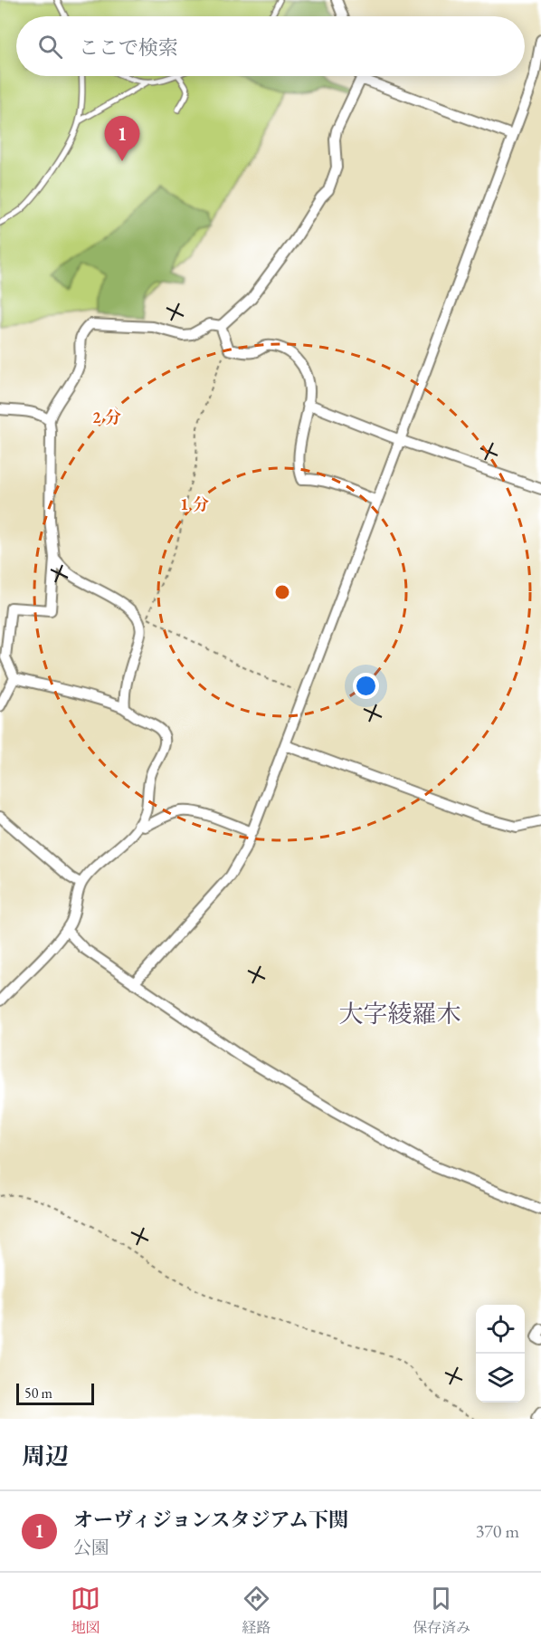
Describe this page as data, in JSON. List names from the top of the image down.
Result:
{
  "districts": ["大字綾羅木"],
  "scale_bar": "50 m",
  "page": {
    "search": "ここで検索",
    "pins": "1",
    "scale": "50 m",
    "heading": "周辺",
    "list": [
      {
        "mark": "1",
        "name": "オーヴィジョンスタジアム下関",
        "note": "公園",
        "value": "370 m"
      }
    ],
    "nav": ["地図", "経路", "保存済み"]
  },
  "rings": ["2 分", "1 分"]
}
